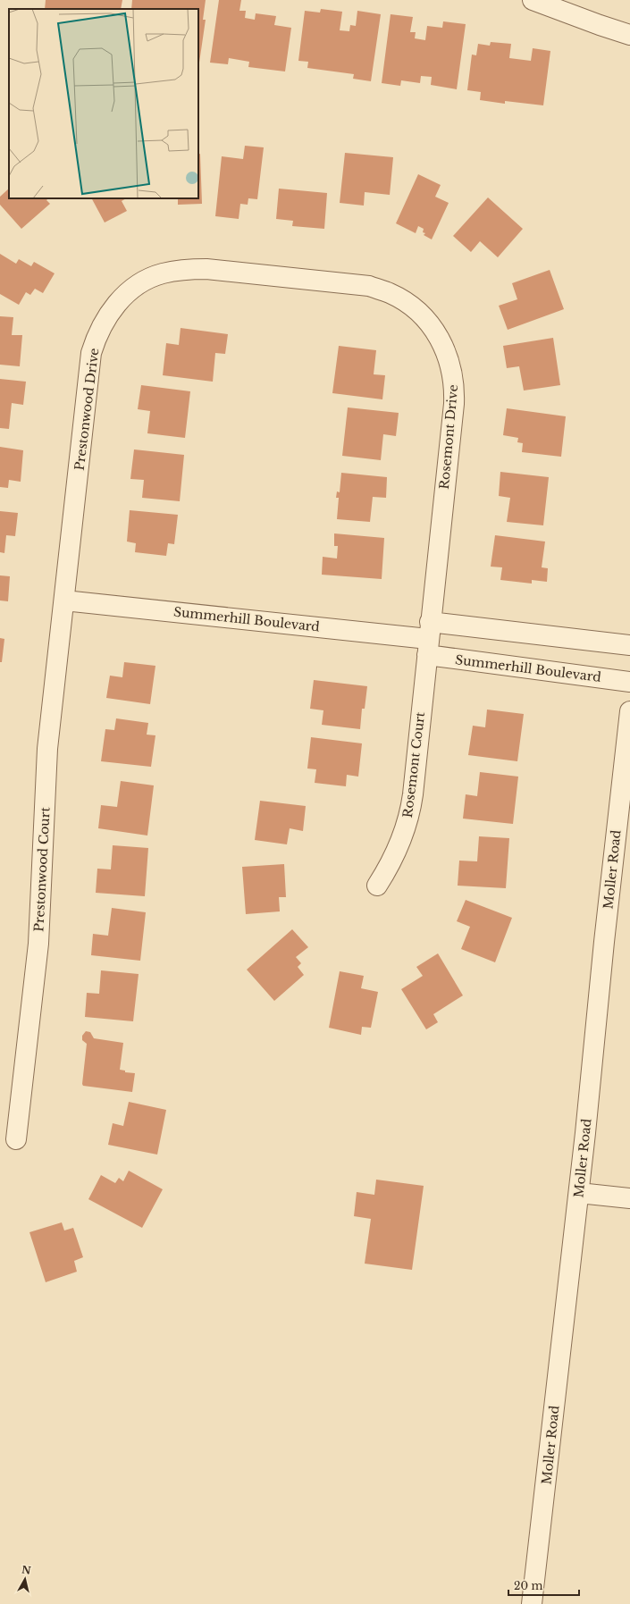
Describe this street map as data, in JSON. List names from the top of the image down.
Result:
{
  "streets": {
    "street": [
      "Prestonwood Drive",
      "Rosemont Drive",
      "Summerhill Boulevard",
      "Rosemont Court",
      "Prestonwood Court",
      "Moller Road"
    ]
  },
  "crossings": [
    ["Prestonwood Drive", "Rosemont Drive"],
    ["Prestonwood Drive", "Summerhill Boulevard"],
    ["Prestonwood Drive", "Prestonwood Court"],
    ["Rosemont Drive", "Summerhill Boulevard"],
    ["Rosemont Drive", "Rosemont Court"],
    ["Summerhill Boulevard", "Rosemont Court"],
    ["Summerhill Boulevard", "Prestonwood Court"]
  ],
  "scale_bar": "20 m",
  "north": "top"
}
